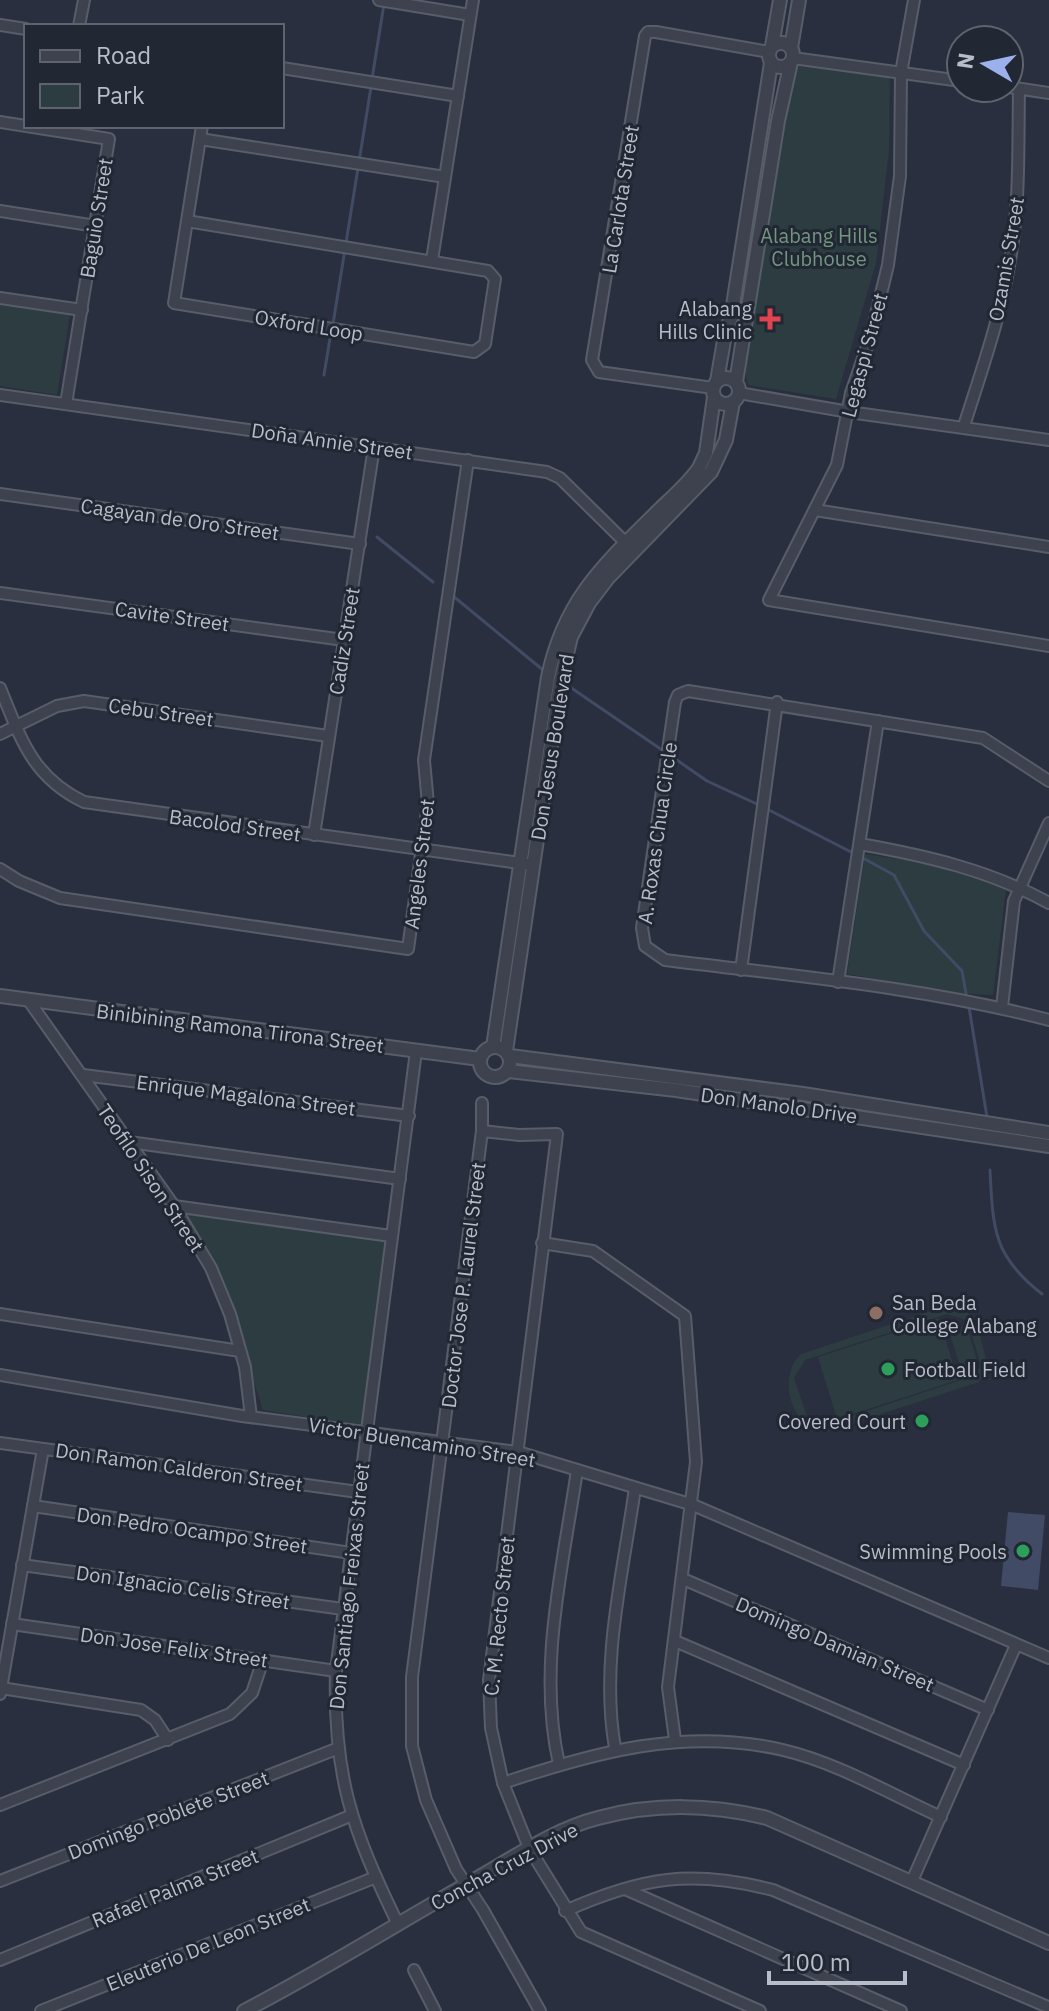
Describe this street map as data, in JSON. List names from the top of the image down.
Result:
{
  "streets": {
    "street": [
      "La Carlota Street",
      "Baguio Street",
      "Ozamis Street",
      "Oxford Loop",
      "Legaspi Street",
      "Doña Annie Street",
      "Cagayan de Oro Street",
      "Cavite Street",
      "Cadiz Street",
      "Cebu Street",
      "Don Jesus Boulevard",
      "Bacolod Street",
      "A. Roxas Chua Circle",
      "Angeles Street",
      "Binibining Ramona Tirona Street",
      "Enrique Magalona Street",
      "Don Manolo Drive",
      "Teofilo Sison Street",
      "Doctor Jose P. Laurel Street",
      "Victor Buencamino Street",
      "Don Ramon Calderon Street",
      "Don Pedro Ocampo Street",
      "Don Santiago Freixas Street",
      "Don Ignacio Celis Street",
      "C. M. Recto Street",
      "Domingo Damian Street",
      "Don Jose Felix Street",
      "Domingo Poblete Street",
      "Concha Cruz Drive",
      "Rafael Palma Street",
      "Eleuterio De Leon Street"
    ]
  },
  "crossings": [
    ["La Carlota Street", "Don Jesus Boulevard"],
    ["Baguio Street", "Doña Annie Street"],
    ["Doña Annie Street", "Cadiz Street"],
    ["Doña Annie Street", "Don Jesus Boulevard"],
    ["Doña Annie Street", "Angeles Street"],
    ["Cagayan de Oro Street", "Cadiz Street"],
    ["Cavite Street", "Cadiz Street"],
    ["Cadiz Street", "Cebu Street"],
    ["Cadiz Street", "Bacolod Street"],
    ["Cebu Street", "Bacolod Street"],
    ["Don Jesus Boulevard", "Bacolod Street"],
    ["Don Jesus Boulevard", "Don Manolo Drive"],
    ["Bacolod Street", "Angeles Street"],
    ["Binibining Ramona Tirona Street", "Don Manolo Drive"],
    ["Binibining Ramona Tirona Street", "Teofilo Sison Street"],
    ["Binibining Ramona Tirona Street", "Don Santiago Freixas Street"],
    ["Enrique Magalona Street", "Teofilo Sison Street"],
    ["Enrique Magalona Street", "Don Santiago Freixas Street"],
    ["Teofilo Sison Street", "Victor Buencamino Street"],
    ["Doctor Jose P. Laurel Street", "Victor Buencamino Street"],
    ["Doctor Jose P. Laurel Street", "C. M. Recto Street"],
    ["Doctor Jose P. Laurel Street", "Concha Cruz Drive"],
    ["Victor Buencamino Street", "Don Santiago Freixas Street"],
    ["Victor Buencamino Street", "C. M. Recto Street"],
    ["Don Ramon Calderon Street", "Don Santiago Freixas Street"],
    ["Don Pedro Ocampo Street", "Don Santiago Freixas Street"],
    ["Don Santiago Freixas Street", "Don Ignacio Celis Street"],
    ["Don Santiago Freixas Street", "Don Jose Felix Street"],
    ["Don Santiago Freixas Street", "Domingo Poblete Street"],
    ["Don Santiago Freixas Street", "Concha Cruz Drive"],
    ["Don Santiago Freixas Street", "Rafael Palma Street"],
    ["Don Santiago Freixas Street", "Eleuterio De Leon Street"],
    ["C. M. Recto Street", "Concha Cruz Drive"]
  ],
  "parks": ["Alabang Hills Clubhouse"],
  "places": {
    "health": ["Alabang Hills Clinic"],
    "other": [
      "San Beda College Alabang",
      "Football Field",
      "Covered Court",
      "Swimming Pools"
    ]
  },
  "legend": ["Road", "Park"],
  "scale_bar": "100 m",
  "north": "left"
}
